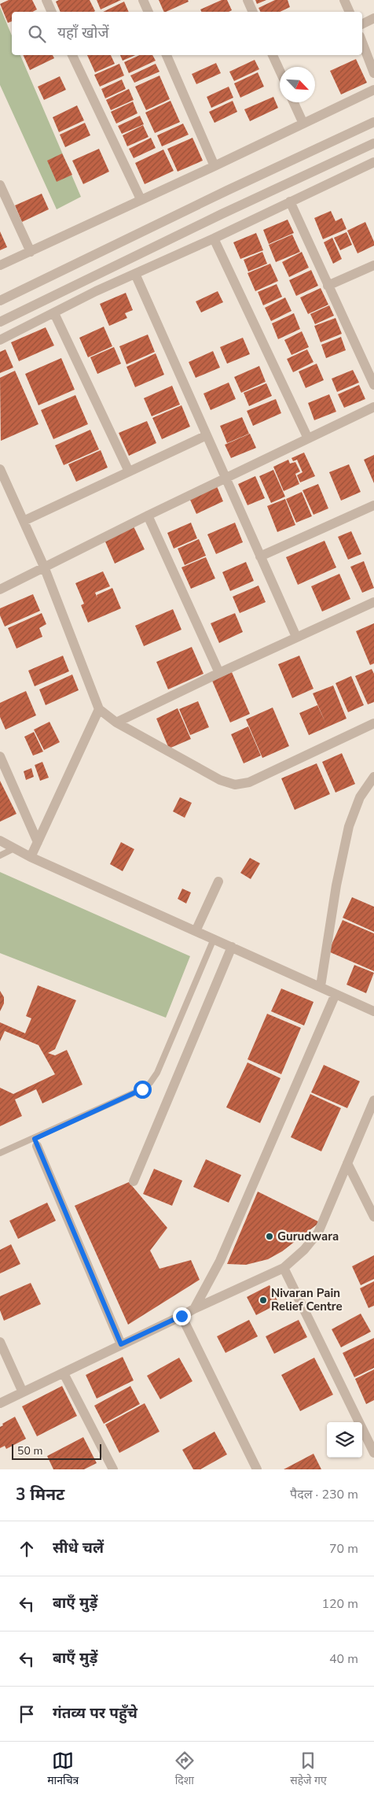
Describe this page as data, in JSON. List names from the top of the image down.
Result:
{
  "places": ["Gurudwara", "Nivaran Pain Relief Centre"],
  "scale_bar": "50 m",
  "north": "bottom right",
  "page": {
    "search": "यहाँ खोजें",
    "scale": "50 m",
    "heading": ["3 मिनट", "पैदल · 230 m"],
    "list": [
      ["सीधे चलें", "70 m"],
      ["बाएँ मुड़ें", "120 m"],
      ["बाएँ मुड़ें", "40 m"],
      "गंतव्य पर पहुँचे"
    ],
    "nav": ["मानचित्र", "दिशा", "सहेजे गए"]
  }
}
